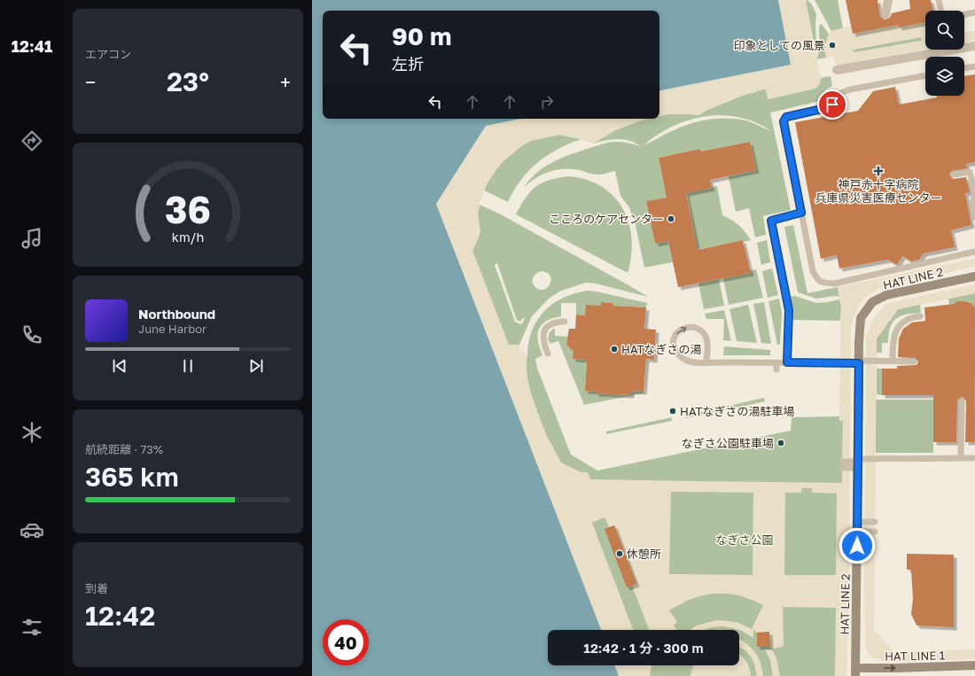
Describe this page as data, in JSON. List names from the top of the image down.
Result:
{
  "streets": {
    "street": ["HAT LINE 2", "HAT LINE 1"]
  },
  "crossings": [
    ["HAT LINE 2", "HAT LINE 1"]
  ],
  "one_way": ["HAT LINE 1"],
  "parks": ["なぎさ公園"],
  "places": {
    "other": [
      "印象としての風景",
      "こころのケアセンター",
      "HATなぎさの湯",
      "HATなぎさの湯駐車場",
      "なぎさ公園駐車場",
      "休憩所"
    ],
    "health": ["神戸赤十字病院 兵庫県災害医療センター"]
  },
  "page": {
    "tabs": "12:41",
    "tile": [
      "エアコン",
      ["航続距離 · 73%", "365 km"],
      ["到着", "12:42"]
    ],
    "turn": ["90 m", "左折"],
    "heat": ["−", "23°", "+"],
    "song": ["Northbound", "June Harbor"],
    "limit": "40",
    "trip": "12:42 · 1 分 · 300 m",
    "gauge": ["36", "km/h"]
  }
}
